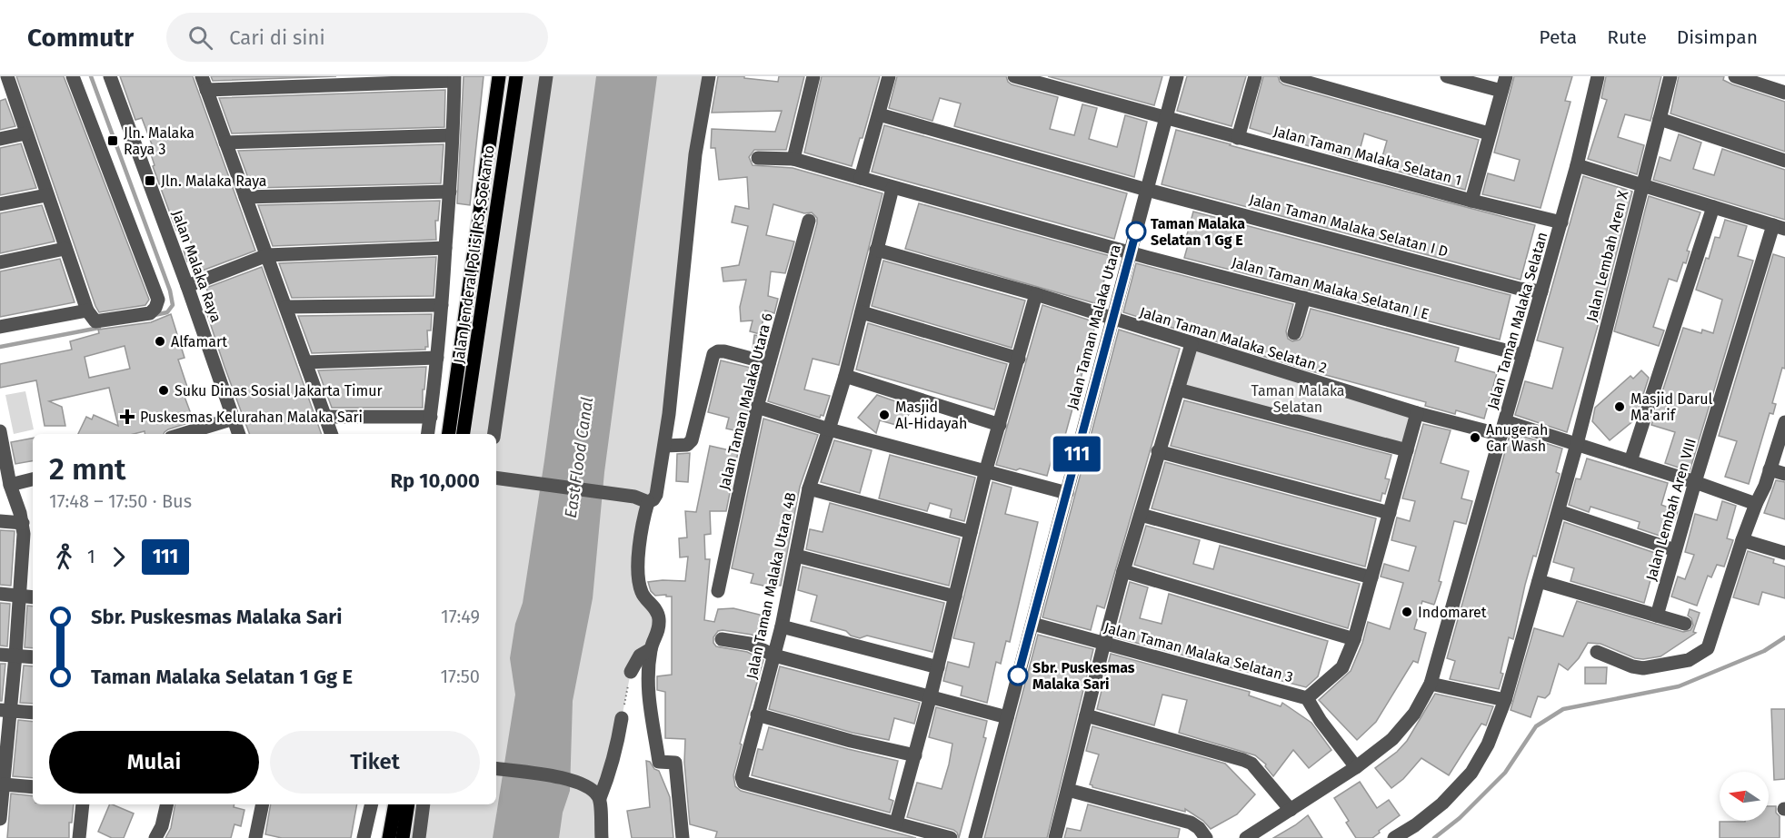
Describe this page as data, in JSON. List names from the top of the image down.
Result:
{
  "streets": {
    "main road": ["Jalan Jenderal Polisi RS. Soekanto"],
    "street": [
      "Jalan Taman Malaka Selatan 1",
      "Jalan Taman Malaka Selatan I D",
      "Jalan Lembah Aren X",
      "Jalan Malaka Raya",
      "Jalan Taman Malaka Selatan I E",
      "Jalan Taman Malaka Selatan",
      "Jalan Taman Malaka Utara",
      "Jalan Taman Malaka Selatan 2",
      "Jalan Taman Malaka Utara 6",
      "Jalan Lembah Aren VIII",
      "Jalan Taman Malaka Utara 4B",
      "Jalan Taman Malaka Selatan 3"
    ]
  },
  "crossings": [
    ["Jalan Taman Malaka Selatan 1", "Jalan Taman Malaka Selatan"],
    ["Jalan Taman Malaka Selatan 1", "Jalan Taman Malaka Utara"],
    ["Jalan Taman Malaka Selatan I D", "Jalan Taman Malaka Selatan"],
    ["Jalan Taman Malaka Selatan I D", "Jalan Taman Malaka Utara"],
    ["Jalan Lembah Aren X", "Jalan Taman Malaka Selatan 2"],
    ["Jalan Taman Malaka Selatan I E", "Jalan Taman Malaka Selatan"],
    ["Jalan Taman Malaka Selatan I E", "Jalan Taman Malaka Utara"],
    ["Jalan Taman Malaka Selatan I E", "Jalan Taman Malaka Utara 4B"],
    ["Jalan Taman Malaka Selatan", "Jalan Taman Malaka Selatan 2"],
    ["Jalan Taman Malaka Selatan", "Jalan Taman Malaka Selatan 3"],
    ["Jalan Taman Malaka Utara", "Jalan Taman Malaka Selatan 2"],
    ["Jalan Taman Malaka Utara", "Jalan Taman Malaka Selatan 3"],
    ["Jalan Taman Malaka Selatan 2", "Jalan Lembah Aren VIII"],
    ["Jalan Taman Malaka Selatan 2", "Jalan Taman Malaka Utara 4B"]
  ],
  "water": ["East Flood Canal"],
  "parks": ["Taman Malaka Selatan"],
  "places": {
    "transit": ["Jln. Malaka Raya 3", "Jln. Malaka Raya"],
    "other": [
      "Taman Malaka Selatan 1 Gg E",
      "Alfamart",
      "Suku Dinas Sosial Jakarta Timur",
      "Masjid Darul Ma'arif",
      "Masjid Al-Hidayah",
      "Anugerah Car Wash",
      "Indomaret",
      "Sbr. Puskesmas Malaka Sari"
    ],
    "health": ["Puskesmas Kelurahan Malaka Sari"]
  },
  "lines": ["bus line 111"],
  "north": "left",
  "page": {
    "header": "Commutr",
    "search": "Cari di sini",
    "nav": ["Peta", "Rute", "Disimpan"],
    "on_map": "111",
    "heading": ["2 mnt", "17:48 – 17:50 · Bus", "Rp 10,000"],
    "legs": ["1", "111"],
    "list": [
      {
        "name": "Sbr. Puskesmas Malaka Sari",
        "value": "17:49"
      },
      {
        "name": "Taman Malaka Selatan 1 Gg E",
        "value": "17:50"
      }
    ],
    "buttons": ["Mulai", "Tiket"]
  }
}
